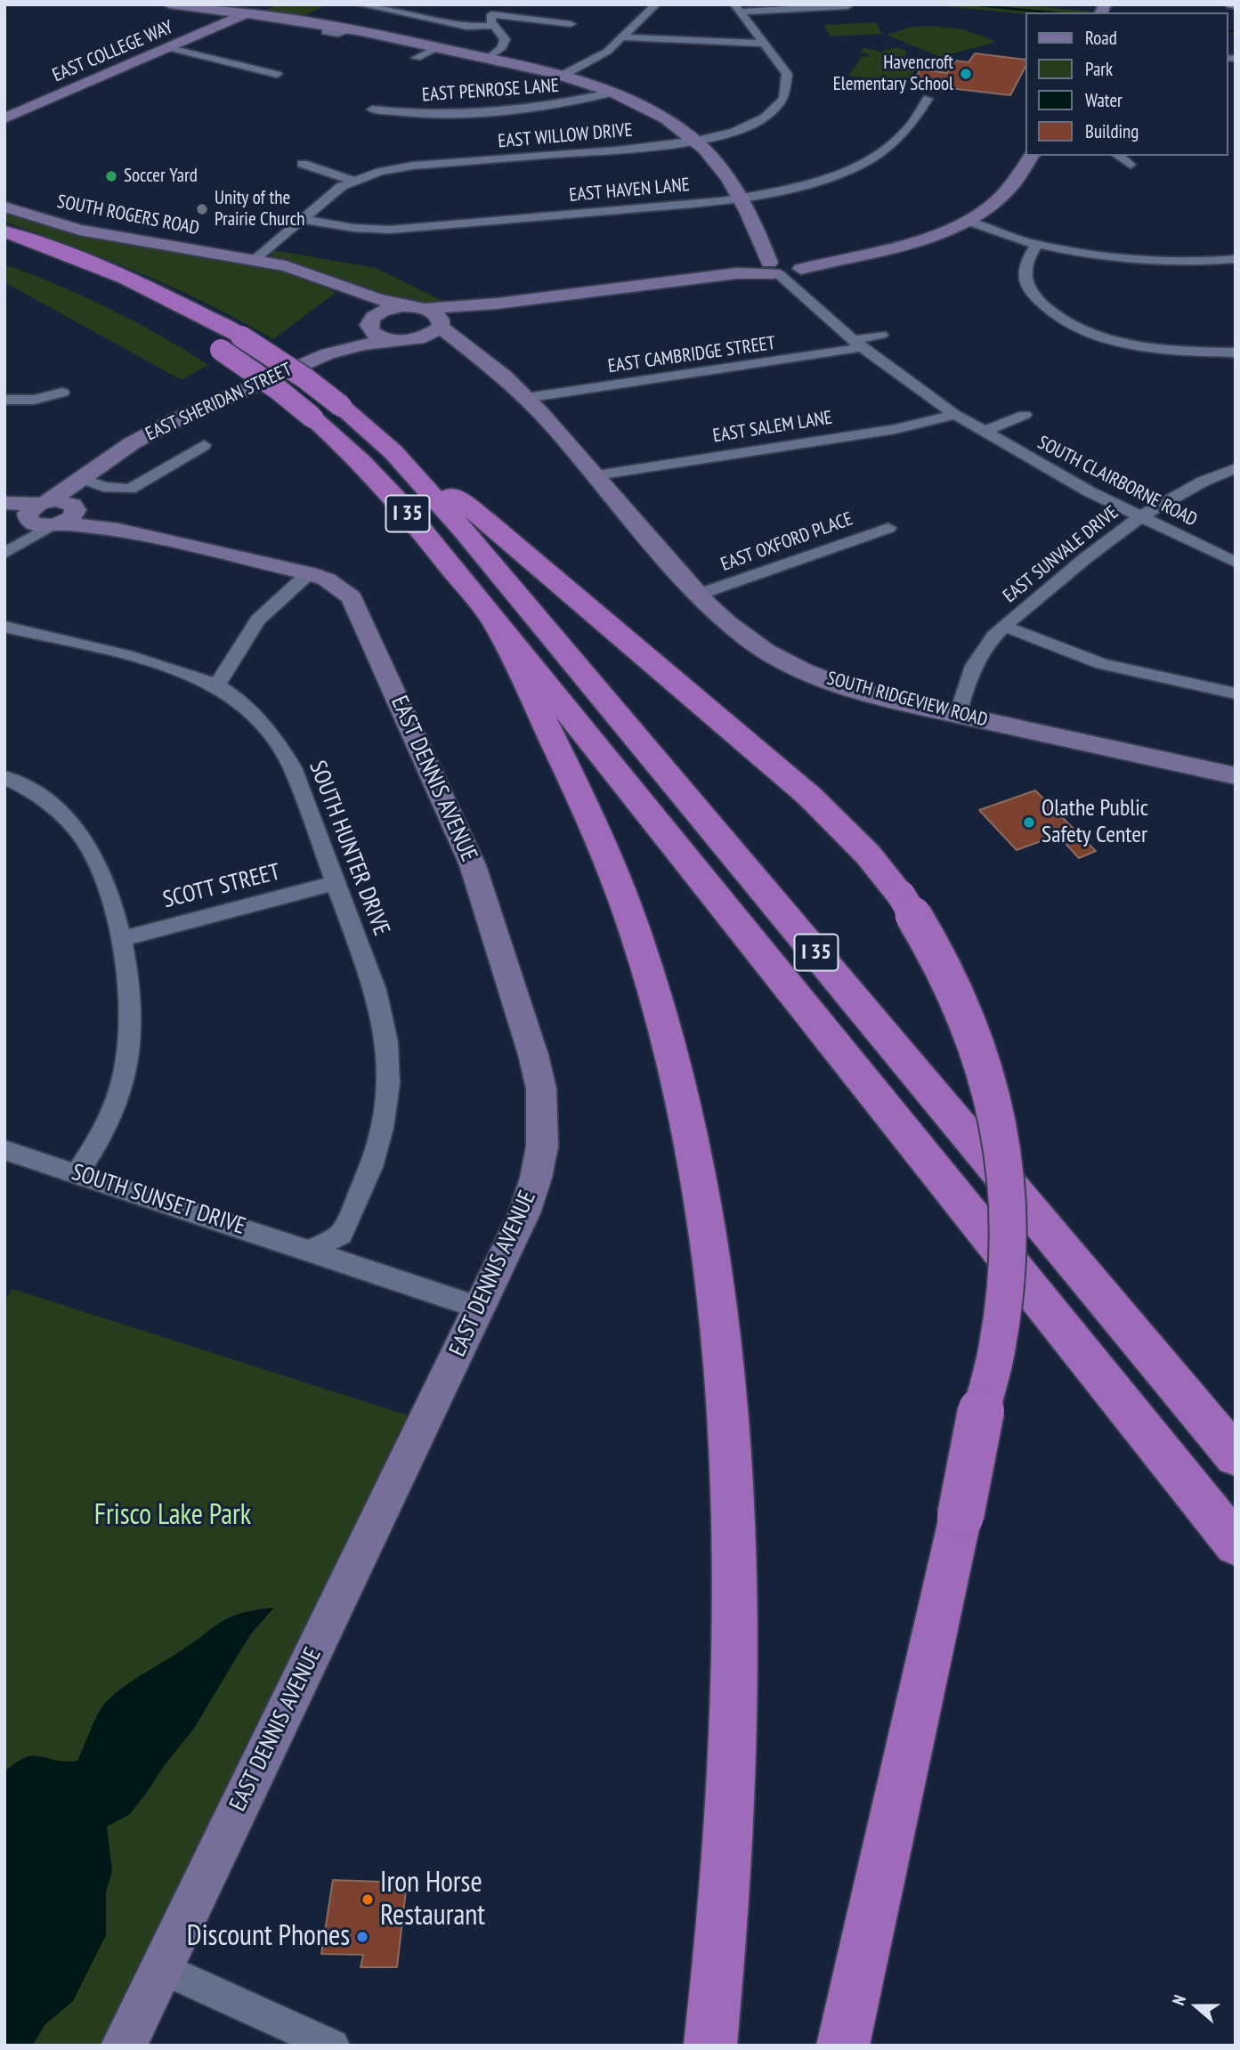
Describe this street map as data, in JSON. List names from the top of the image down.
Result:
{
  "streets": {
    "highway": ["I 35"],
    "street": [
      "EAST COLLEGE WAY",
      "EAST PENROSE LANE",
      "EAST WILLOW DRIVE",
      "EAST HAVEN LANE",
      "SOUTH ROGERS ROAD",
      "EAST CAMBRIDGE STREET",
      "EAST SHERIDAN STREET",
      "EAST SALEM LANE",
      "SOUTH CLAIRBORNE ROAD",
      "EAST OXFORD PLACE",
      "EAST SUNVALE DRIVE",
      "SOUTH RIDGEVIEW ROAD",
      "EAST DENNIS AVENUE",
      "SOUTH HUNTER DRIVE",
      "SCOTT STREET",
      "SOUTH SUNSET DRIVE"
    ]
  },
  "crossings": [
    ["EAST COLLEGE WAY", "SOUTH CLAIRBORNE ROAD"],
    ["EAST PENROSE LANE", "SOUTH CLAIRBORNE ROAD"],
    ["EAST WILLOW DRIVE", "EAST HAVEN LANE"],
    ["EAST WILLOW DRIVE", "SOUTH ROGERS ROAD"],
    ["EAST WILLOW DRIVE", "SOUTH CLAIRBORNE ROAD"],
    ["EAST HAVEN LANE", "SOUTH CLAIRBORNE ROAD"],
    ["SOUTH ROGERS ROAD", "EAST SHERIDAN STREET"],
    ["SOUTH ROGERS ROAD", "SOUTH RIDGEVIEW ROAD"],
    ["EAST CAMBRIDGE STREET", "SOUTH CLAIRBORNE ROAD"],
    ["EAST CAMBRIDGE STREET", "SOUTH RIDGEVIEW ROAD"],
    ["EAST SHERIDAN STREET", "SOUTH RIDGEVIEW ROAD"],
    ["EAST SALEM LANE", "SOUTH CLAIRBORNE ROAD"],
    ["EAST SALEM LANE", "SOUTH RIDGEVIEW ROAD"],
    ["SOUTH CLAIRBORNE ROAD", "EAST SUNVALE DRIVE"],
    ["EAST OXFORD PLACE", "SOUTH RIDGEVIEW ROAD"],
    ["EAST SUNVALE DRIVE", "SOUTH RIDGEVIEW ROAD"],
    ["EAST DENNIS AVENUE", "SOUTH SUNSET DRIVE"],
    ["SOUTH HUNTER DRIVE", "SCOTT STREET"],
    ["SOUTH HUNTER DRIVE", "SOUTH SUNSET DRIVE"]
  ],
  "parks": ["Frisco Lake Park"],
  "places": [
    "Havencroft Elementary School",
    "Soccer Yard",
    "Unity of the Prairie Church",
    "Olathe Public Safety Center",
    "Iron Horse Restaurant",
    "Discount Phones"
  ],
  "legend": [
    "Road",
    "Park",
    "Water",
    "Building"
  ],
  "north": "left"
}
